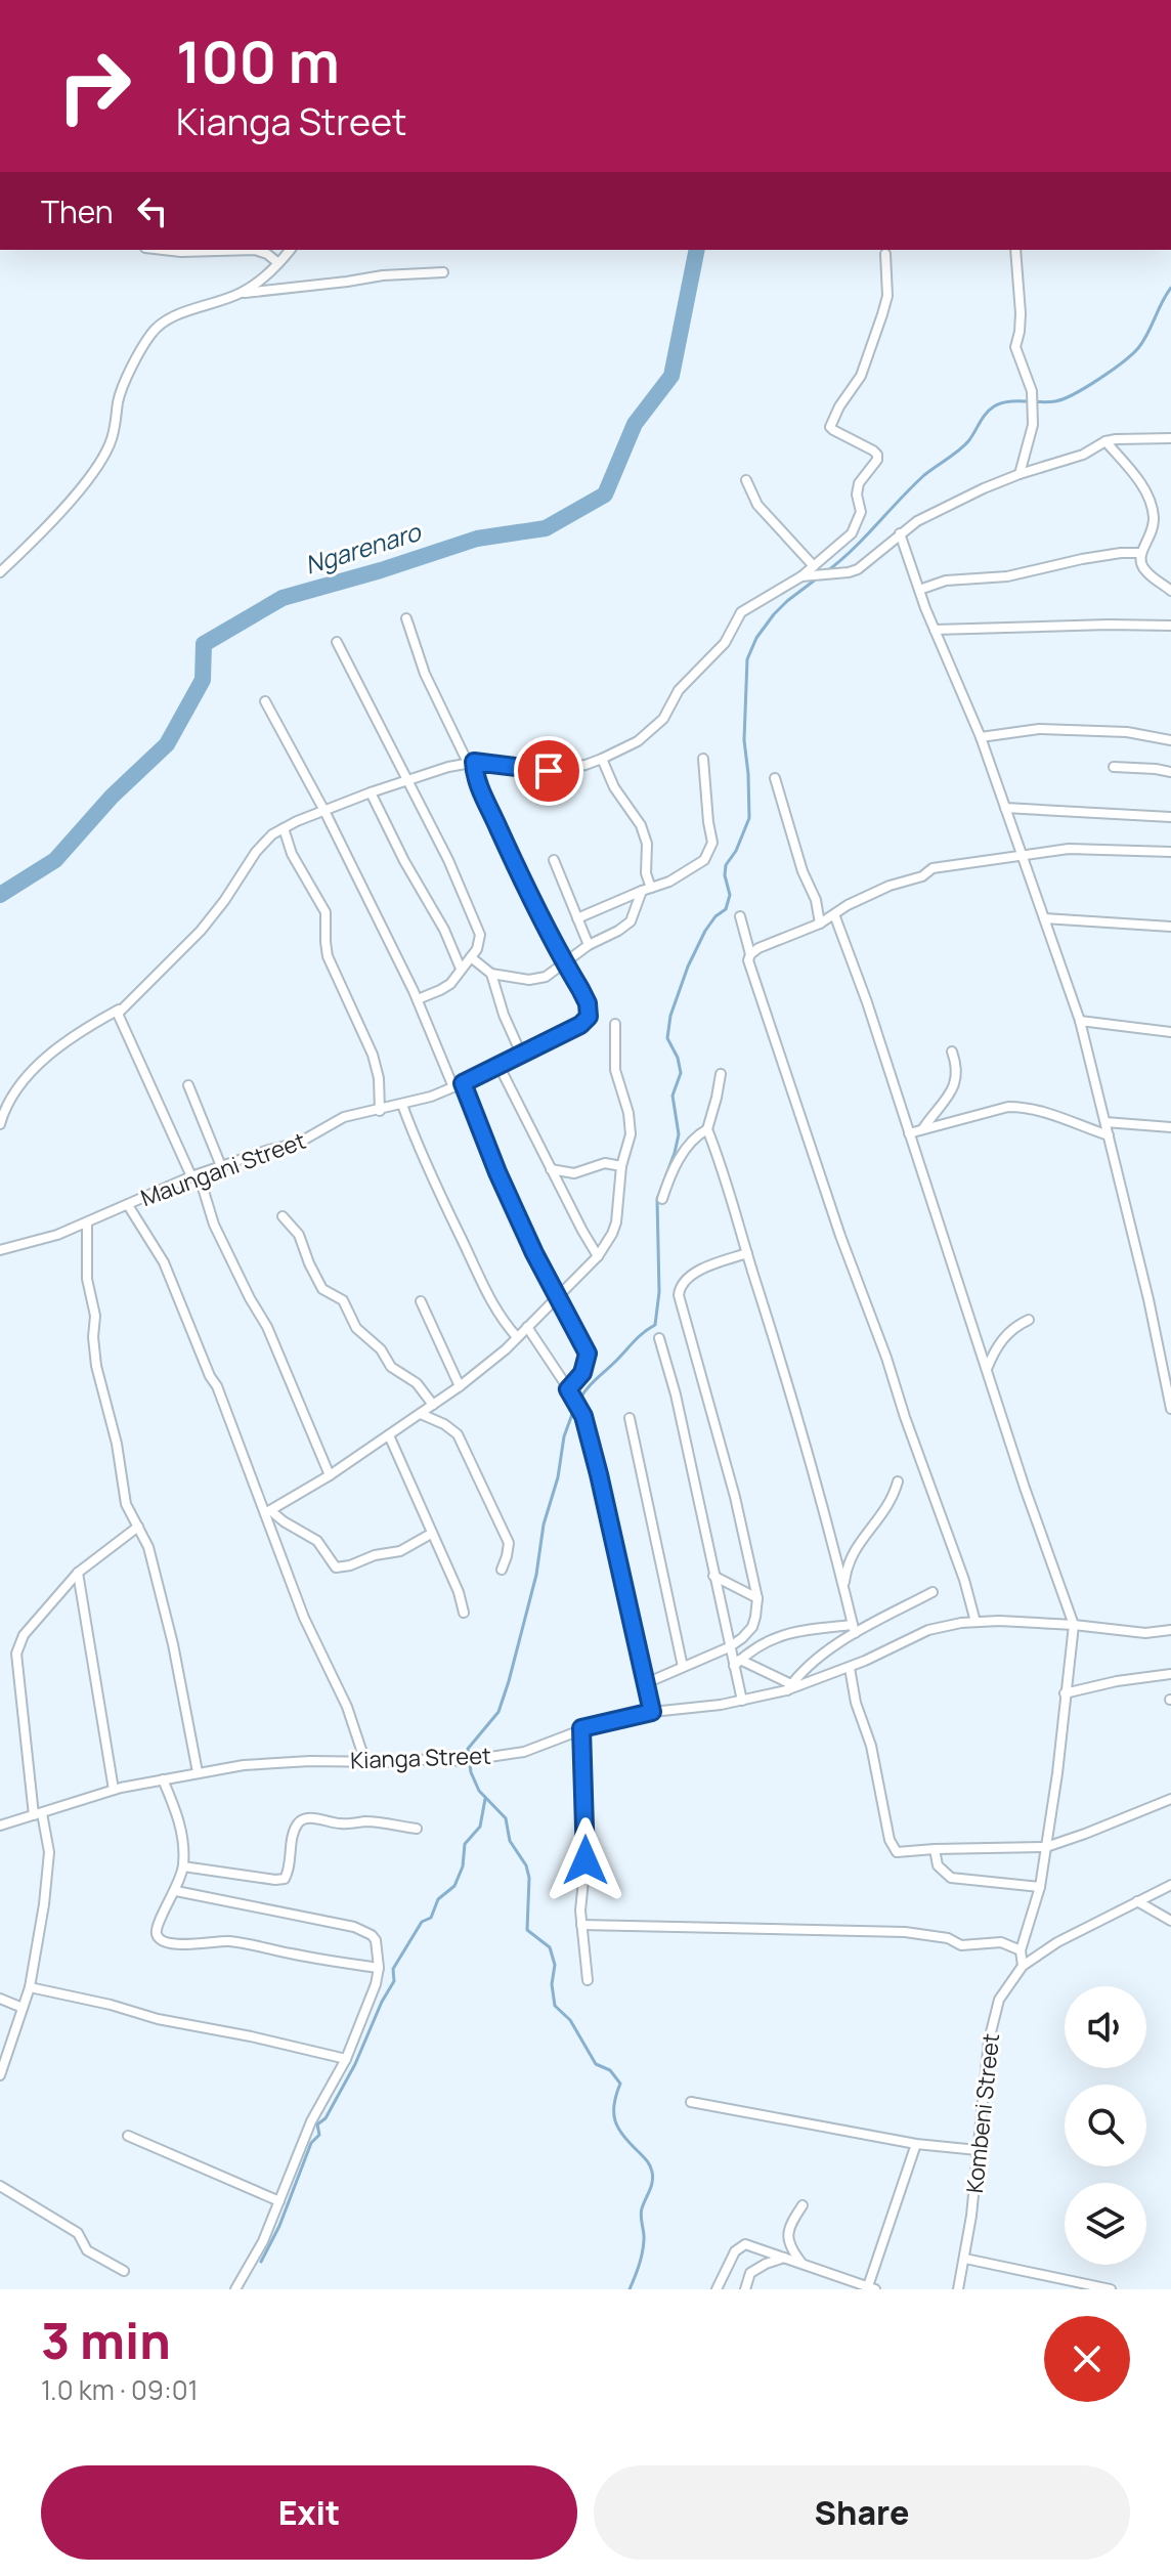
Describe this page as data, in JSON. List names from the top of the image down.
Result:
{
  "streets": {
    "street": ["Maungani Street", "Kianga Street", "Kombeni Street"]
  },
  "water": ["Ngarenaro"],
  "page": {
    "turn": ["100 m", "Kianga Street"],
    "then": "Then",
    "heading": ["3 min", "1.0 km · 09:01"],
    "buttons": ["Exit", "Share"]
  }
}
